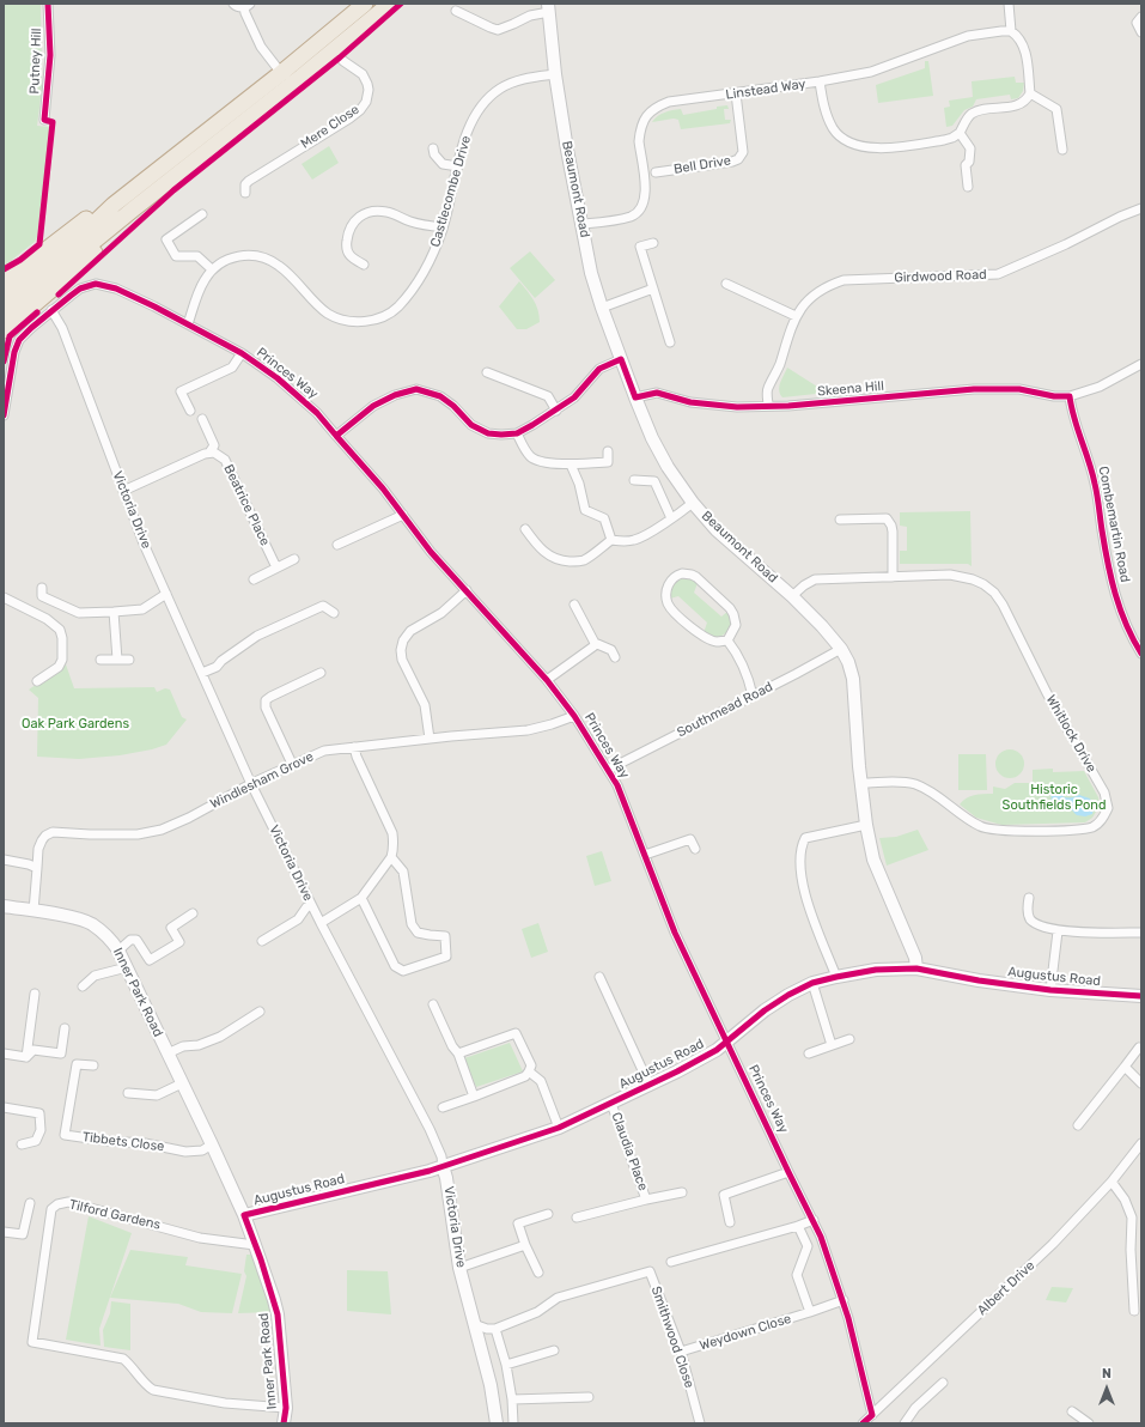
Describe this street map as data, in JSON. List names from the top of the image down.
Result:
{
  "streets": {
    "street": [
      "Putney Hill",
      "Linstead Way",
      "Mere Close",
      "Bell Drive",
      "Beaumont Road",
      "Castlecombe Drive",
      "Girdwood Road",
      "Princes Way",
      "Skeena Hill",
      "Beatrice Place",
      "Victoria Drive",
      "Combemartin Road",
      "Southmead Road",
      "Whitlock Drive",
      "Windlesham Grove",
      "Augustus Road",
      "Inner Park Road",
      "Tibbets Close",
      "Claudia Place",
      "Tilford Gardens",
      "Albert Drive",
      "Weydown Close",
      "Smithwood Close"
    ]
  },
  "crossings": [
    ["Linstead Way", "Bell Drive"],
    ["Linstead Way", "Beaumont Road"],
    ["Beaumont Road", "Castlecombe Drive"],
    ["Beaumont Road", "Skeena Hill"],
    ["Beaumont Road", "Southmead Road"],
    ["Beaumont Road", "Whitlock Drive"],
    ["Beaumont Road", "Augustus Road"],
    ["Castlecombe Drive", "Princes Way"],
    ["Girdwood Road", "Skeena Hill"],
    ["Princes Way", "Victoria Drive"],
    ["Princes Way", "Southmead Road"],
    ["Princes Way", "Windlesham Grove"],
    ["Princes Way", "Augustus Road"],
    ["Princes Way", "Albert Drive"],
    ["Princes Way", "Weydown Close"],
    ["Skeena Hill", "Combemartin Road"],
    ["Beatrice Place", "Victoria Drive"],
    ["Victoria Drive", "Windlesham Grove"],
    ["Victoria Drive", "Augustus Road"],
    ["Windlesham Grove", "Inner Park Road"],
    ["Augustus Road", "Inner Park Road"],
    ["Augustus Road", "Claudia Place"],
    ["Inner Park Road", "Tibbets Close"],
    ["Inner Park Road", "Tilford Gardens"],
    ["Weydown Close", "Smithwood Close"]
  ],
  "parks": ["Oak Park Gardens", "Historic Southfields Pond"],
  "north": "top"
}
